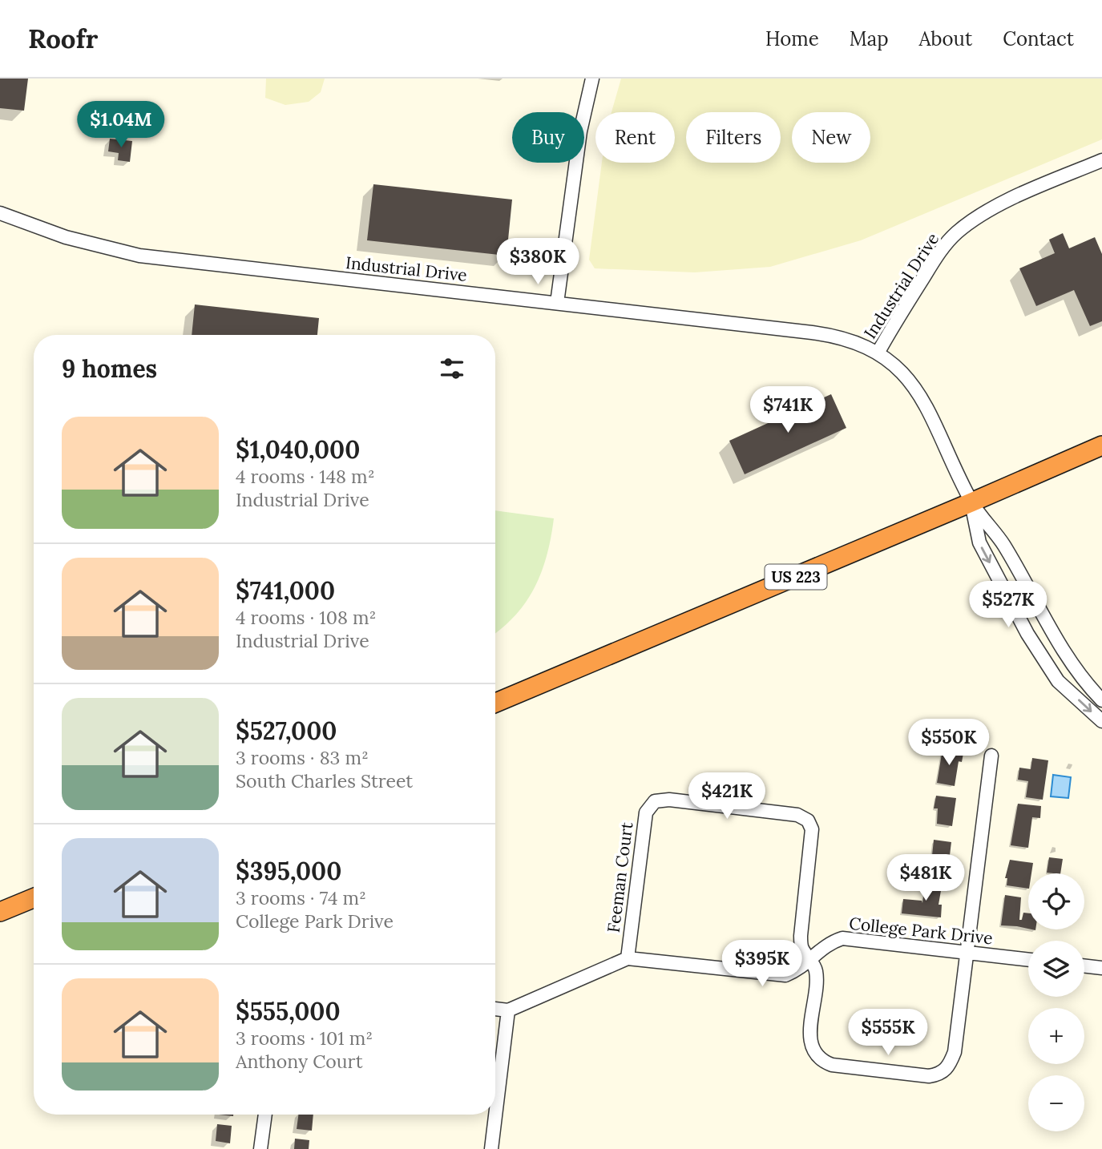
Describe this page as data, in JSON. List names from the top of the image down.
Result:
{
  "streets": {
    "highway": ["US 223"],
    "street": ["Industrial Drive", "Feeman Court", "College Park Drive"]
  },
  "crossings": [
    ["Industrial Drive", "US 223"],
    ["Feeman Court", "College Park Drive"]
  ],
  "page": {
    "header": "Roofr",
    "nav": [
      "Home",
      "Map",
      "About",
      "Contact"
    ],
    "price": [
      "$1.04M",
      "$380K",
      "$741K",
      "$527K",
      "$550K",
      "$421K",
      "$481K",
      "$395K",
      "$555K"
    ],
    "chip": [
      "Buy",
      "Rent",
      "Filters",
      "New"
    ],
    "heading": "9 homes",
    "list": [
      {
        "name": "$1,040,000",
        "note": "4 rooms · 148 m² · Industrial Drive"
      },
      {
        "name": "$741,000",
        "note": "4 rooms · 108 m² · Industrial Drive"
      },
      {
        "name": "$527,000",
        "note": "3 rooms · 83 m² · South Charles Street"
      },
      {
        "name": "$395,000",
        "note": "3 rooms · 74 m² · College Park Drive"
      },
      {
        "name": "$555,000",
        "note": "3 rooms · 101 m² · Anthony Court"
      }
    ],
    "map_buttons": ["+", "−"]
  }
}
